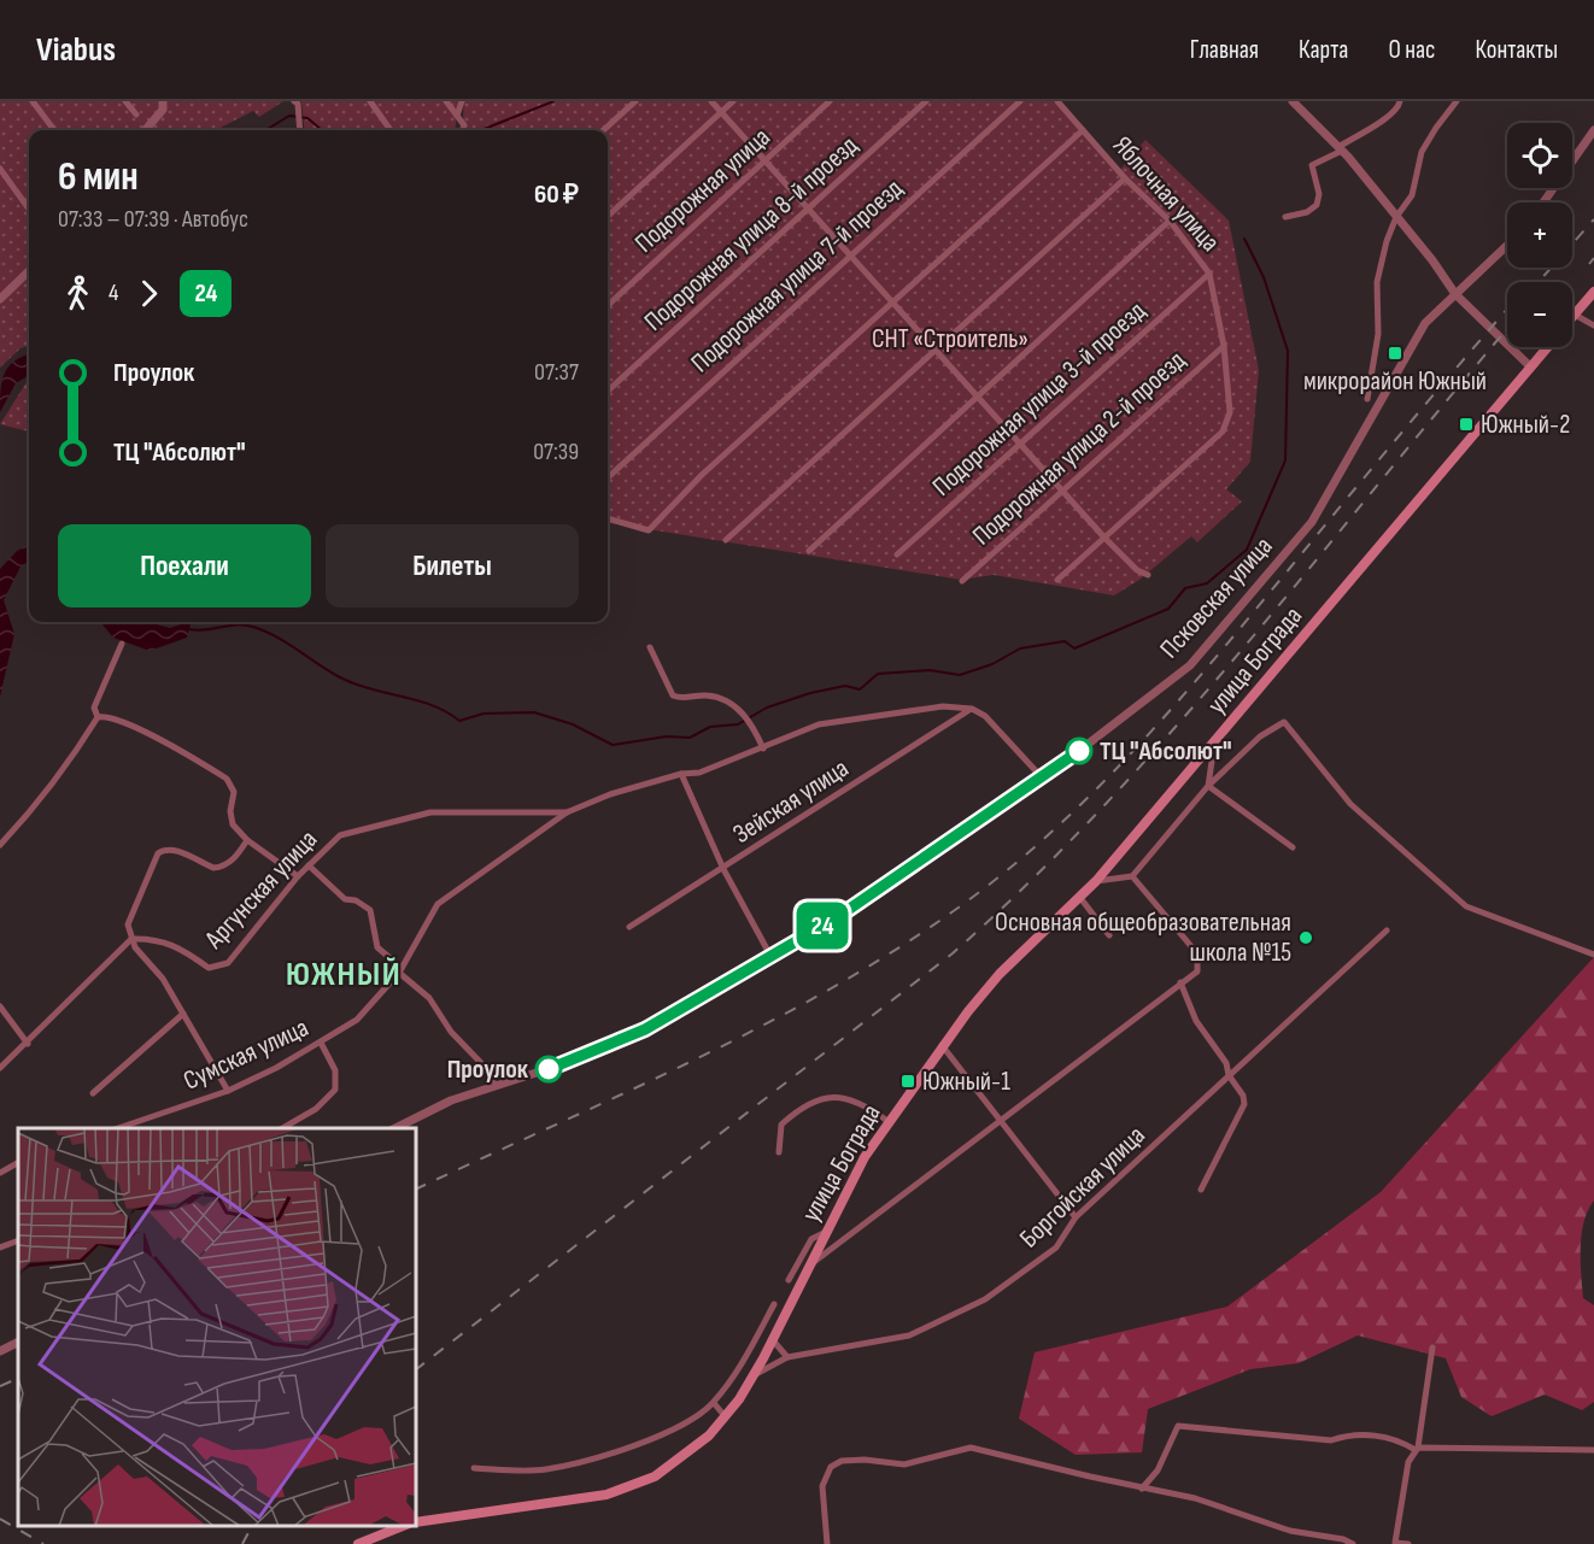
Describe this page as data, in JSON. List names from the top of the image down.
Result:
{
  "streets": {
    "main road": ["улица Бограда"],
    "street": [
      "Подорожная улица",
      "Яблочная улица",
      "Подорожная улица 8-й проезд",
      "Подорожная улица 7-й проезд",
      "Подорожная улица 3-й проезд",
      "Подорожная улица 2-й проезд",
      "Псковская улица",
      "Зейская улица",
      "Аргунская улица",
      "Сумская улица",
      "Боргойская улица"
    ]
  },
  "crossings": [
    ["Яблочная улица", "Подорожная улица 3-й проезд"],
    ["Яблочная улица", "Подорожная улица 2-й проезд"],
    ["улица Бограда", "Боргойская улица"],
    ["Аргунская улица", "Сумская улица"]
  ],
  "districts": ["ЮЖНЫЙ"],
  "parks": ["СНТ «Строитель»"],
  "places": {
    "transit": ["микрорайон Южный", "Южный-2", "Южный-1"],
    "other": ["ТЦ \"Абсолют\"", "Основная общеобразовательная школа №15", "Проулок"]
  },
  "lines": ["bus line 24"],
  "page": {
    "header": "Viabus",
    "nav": [
      "Главная",
      "Карта",
      "О нас",
      "Контакты"
    ],
    "on_map": "24",
    "map_buttons": ["+", "−"],
    "heading": ["6 мин", "07:33 – 07:39 · Автобус", "60 ₽"],
    "legs": ["4", "24"],
    "list": [
      {
        "name": "Проулок",
        "value": "07:37"
      },
      {
        "name": "ТЦ \"Абсолют\"",
        "value": "07:39"
      }
    ],
    "buttons": ["Поехали", "Билеты"]
  }
}
